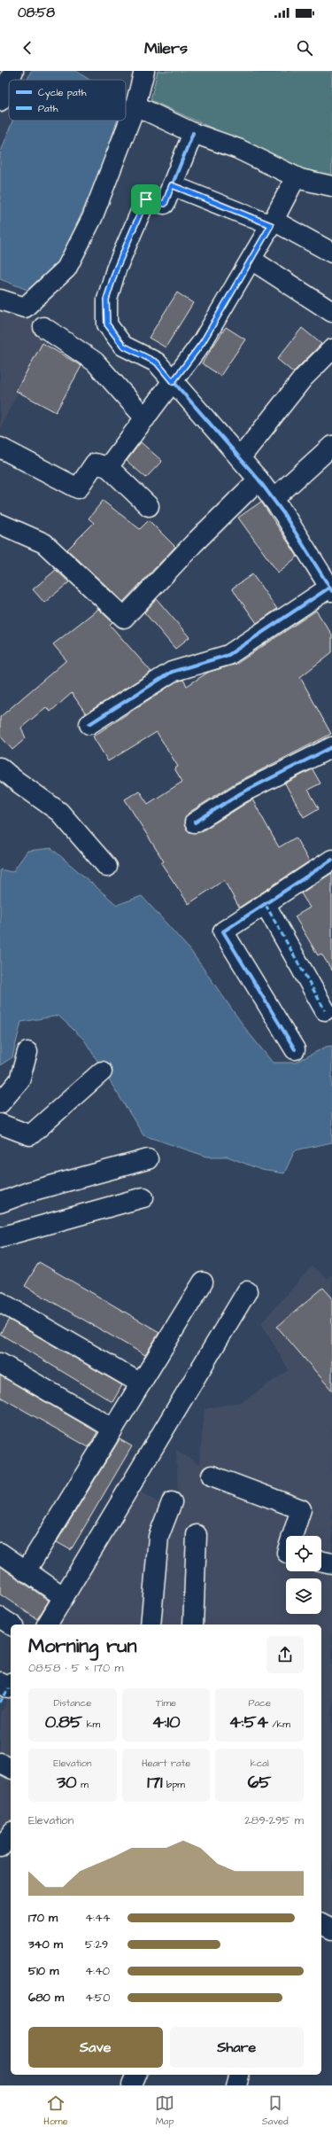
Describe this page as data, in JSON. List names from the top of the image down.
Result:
{
  "legend": ["Cycle path", "Path"],
  "page": {
    "status": "08:58",
    "header": "Milers",
    "heading": ["Morning run", "08:58 · 5 × 170 m"],
    "stats": [
      ["Distance", "0.85 km"],
      ["Time", "4:10"],
      ["Pace", "4:54 /km"],
      ["Elevation", "30 m"],
      ["Heart rate", "171 bpm"],
      ["kcal", "65"]
    ],
    "chart": ["Elevation", "289–295 m"],
    "list": [
      {
        "name": "170 m",
        "note": "4:44"
      },
      {
        "name": "340 m",
        "note": "5:29"
      },
      {
        "name": "510 m",
        "note": "4:40"
      },
      {
        "name": "680 m",
        "note": "4:50"
      }
    ],
    "buttons": ["Save", "Share"],
    "tabs": ["Home", "Map", "Saved"]
  }
}
